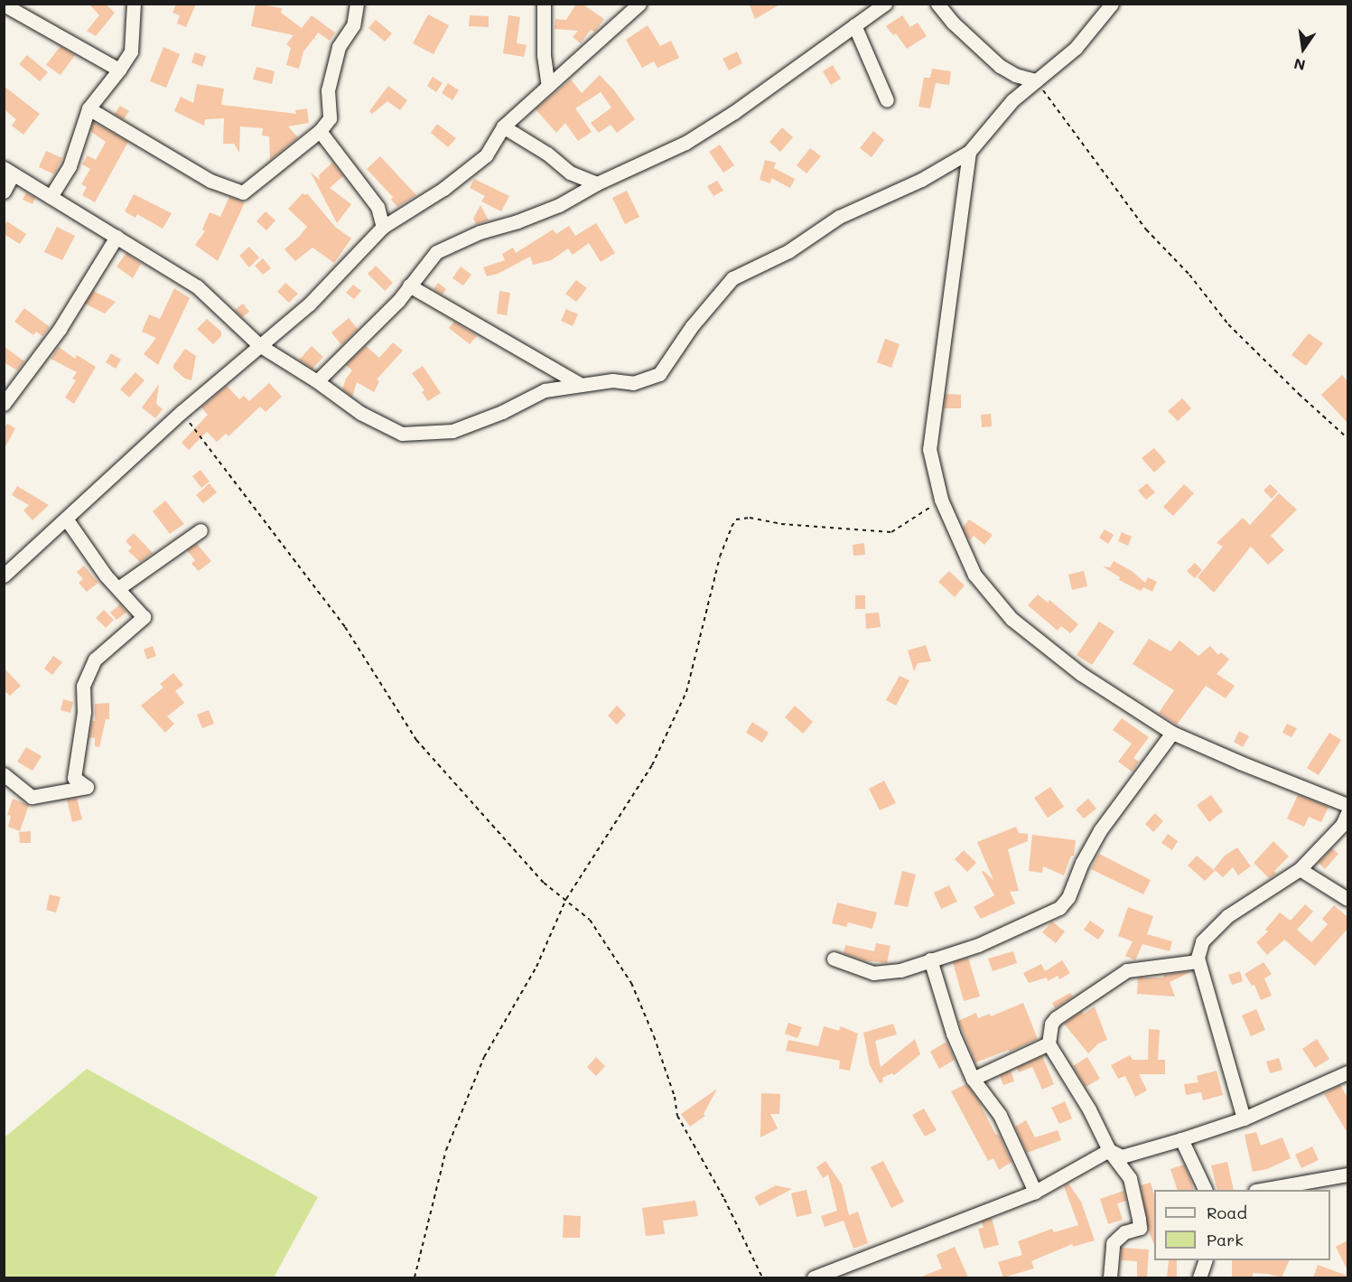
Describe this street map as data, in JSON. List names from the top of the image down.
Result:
{
  "legend": ["Road", "Park"],
  "north": "bottom"
}
